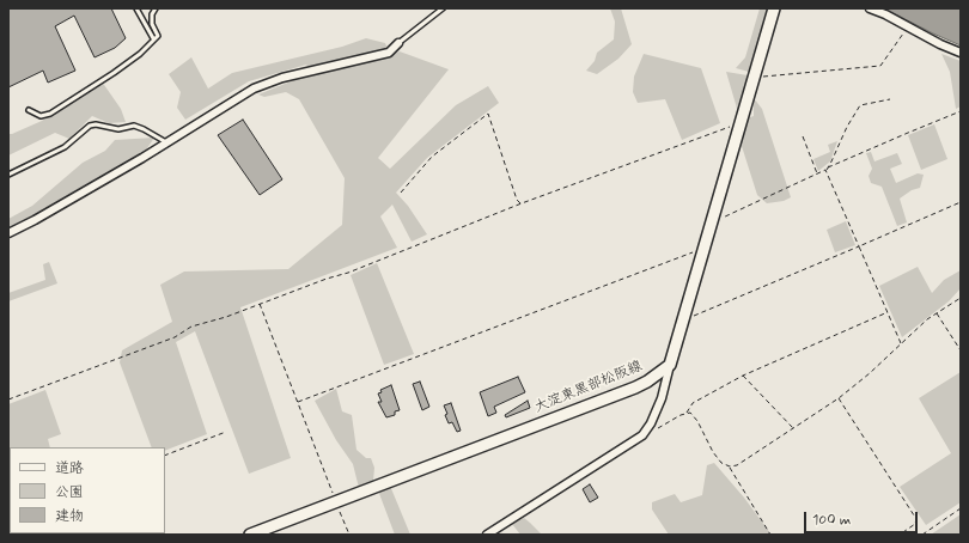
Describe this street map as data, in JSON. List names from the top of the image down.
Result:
{
  "streets": {
    "main road": ["大淀東黒部松阪線"]
  },
  "legend": ["道路", "公園", "建物"],
  "scale_bar": "100 m"
}
